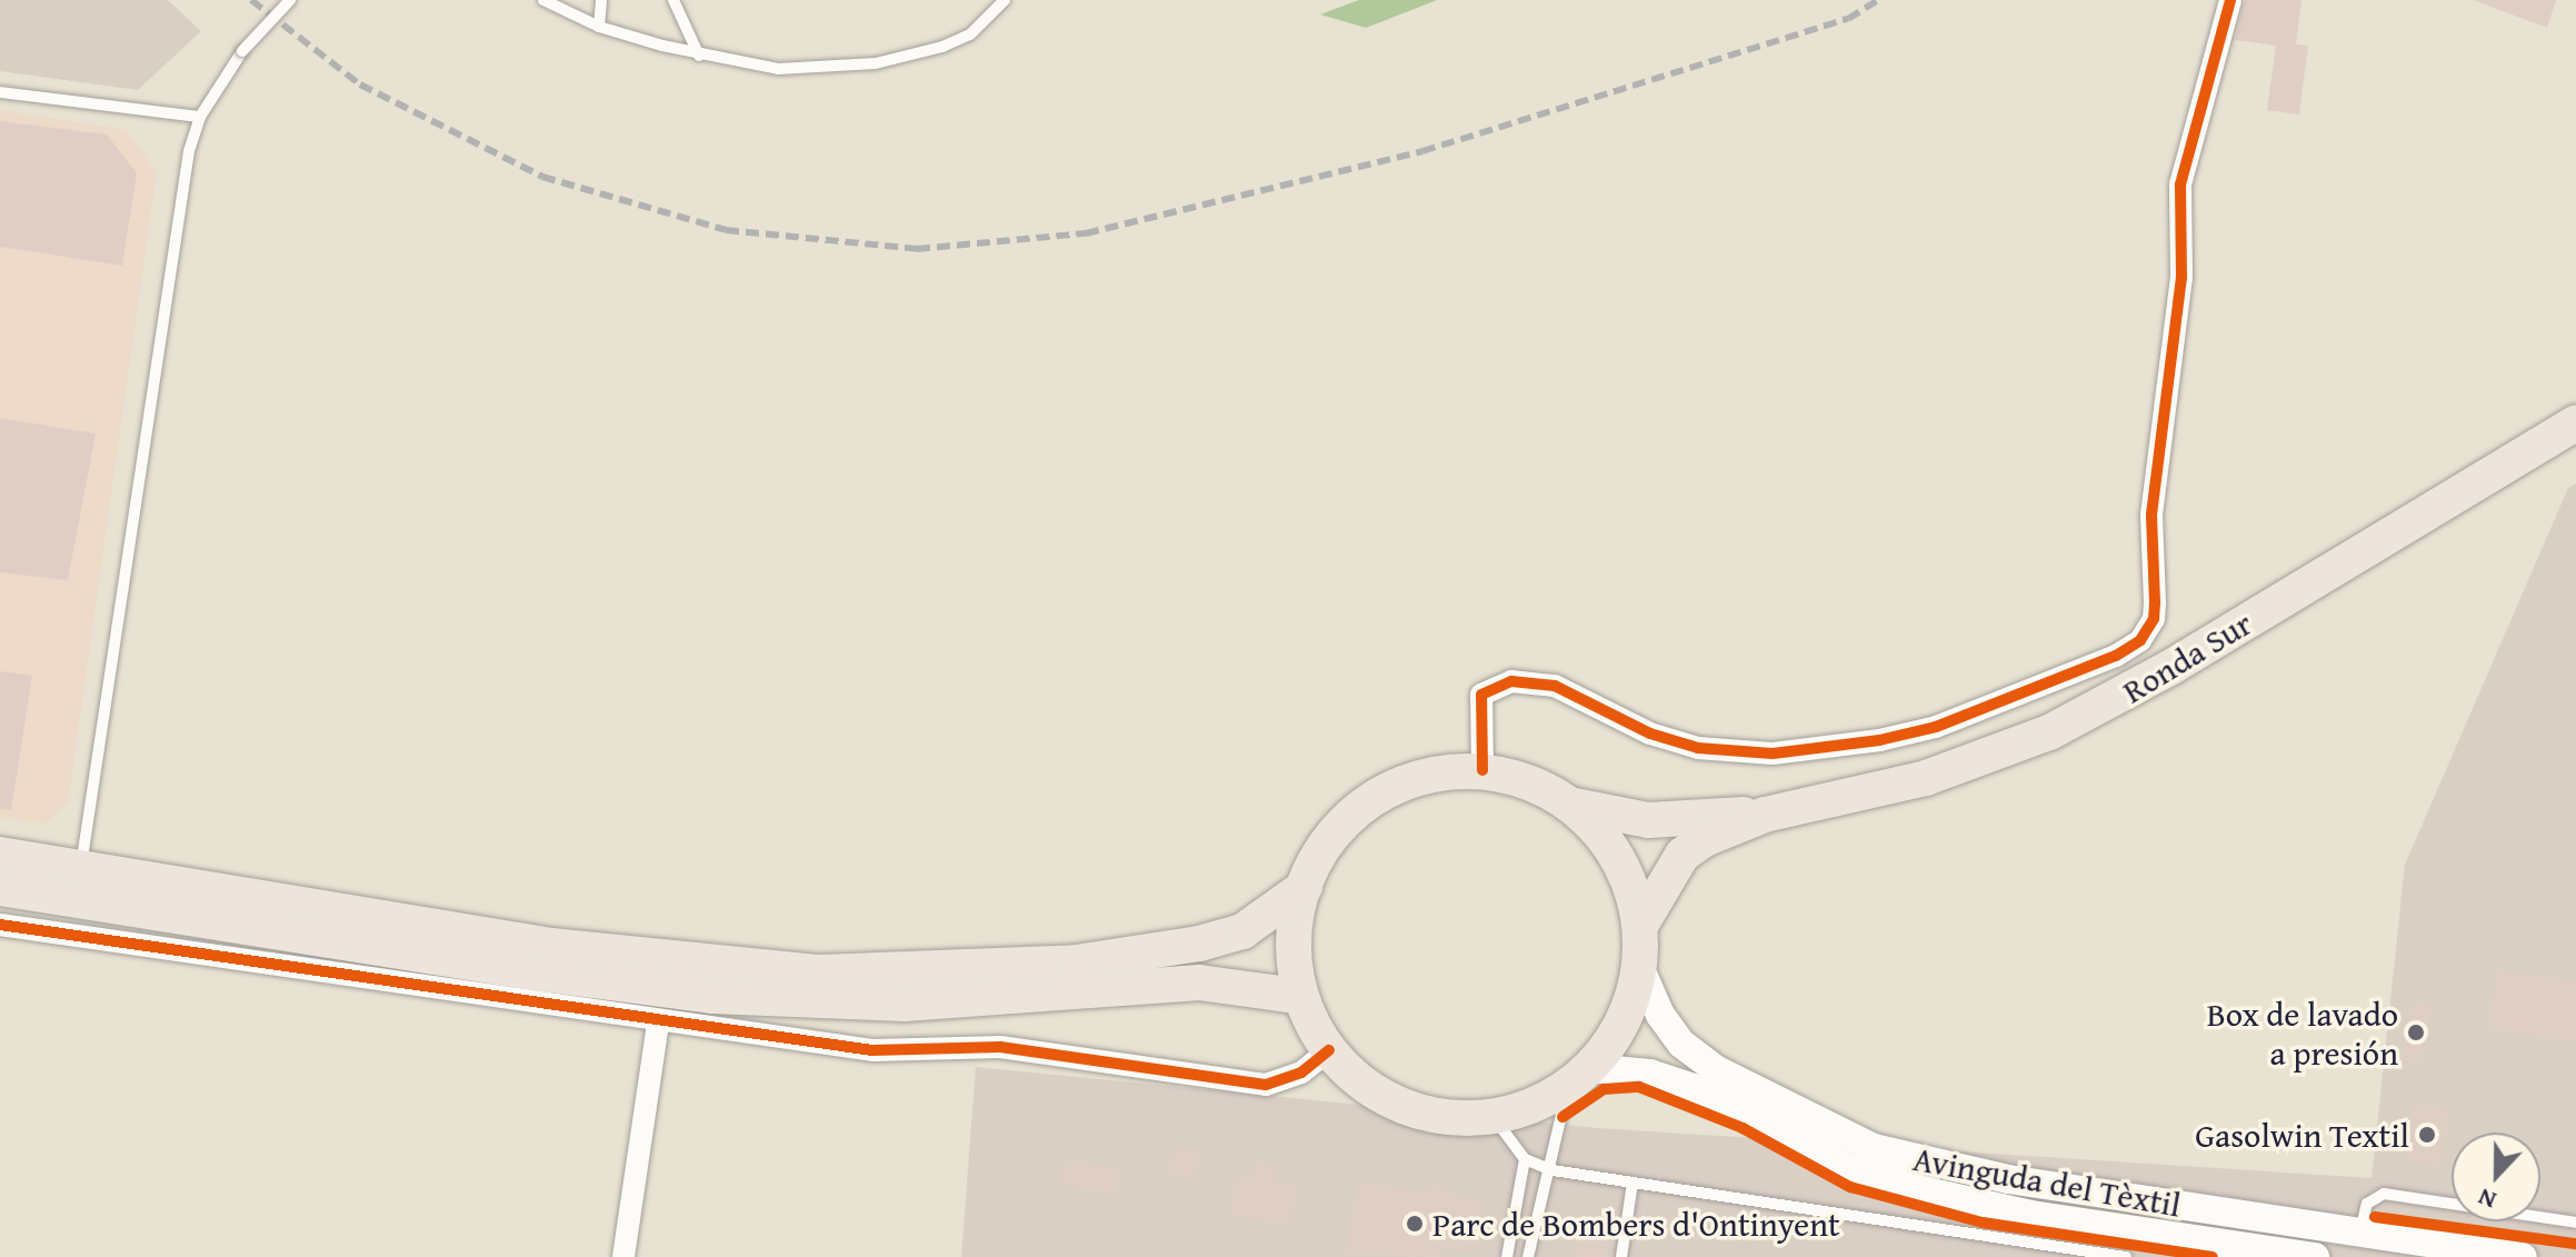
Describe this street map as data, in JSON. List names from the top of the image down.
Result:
{
  "streets": {
    "main road": ["Ronda Sur"],
    "street": ["Avinguda del Tèxtil"]
  },
  "places": ["Box de lavado a presión", "Gasolwin Textil", "Parc de Bombers d'Ontinyent"],
  "north": "bottom"
}
